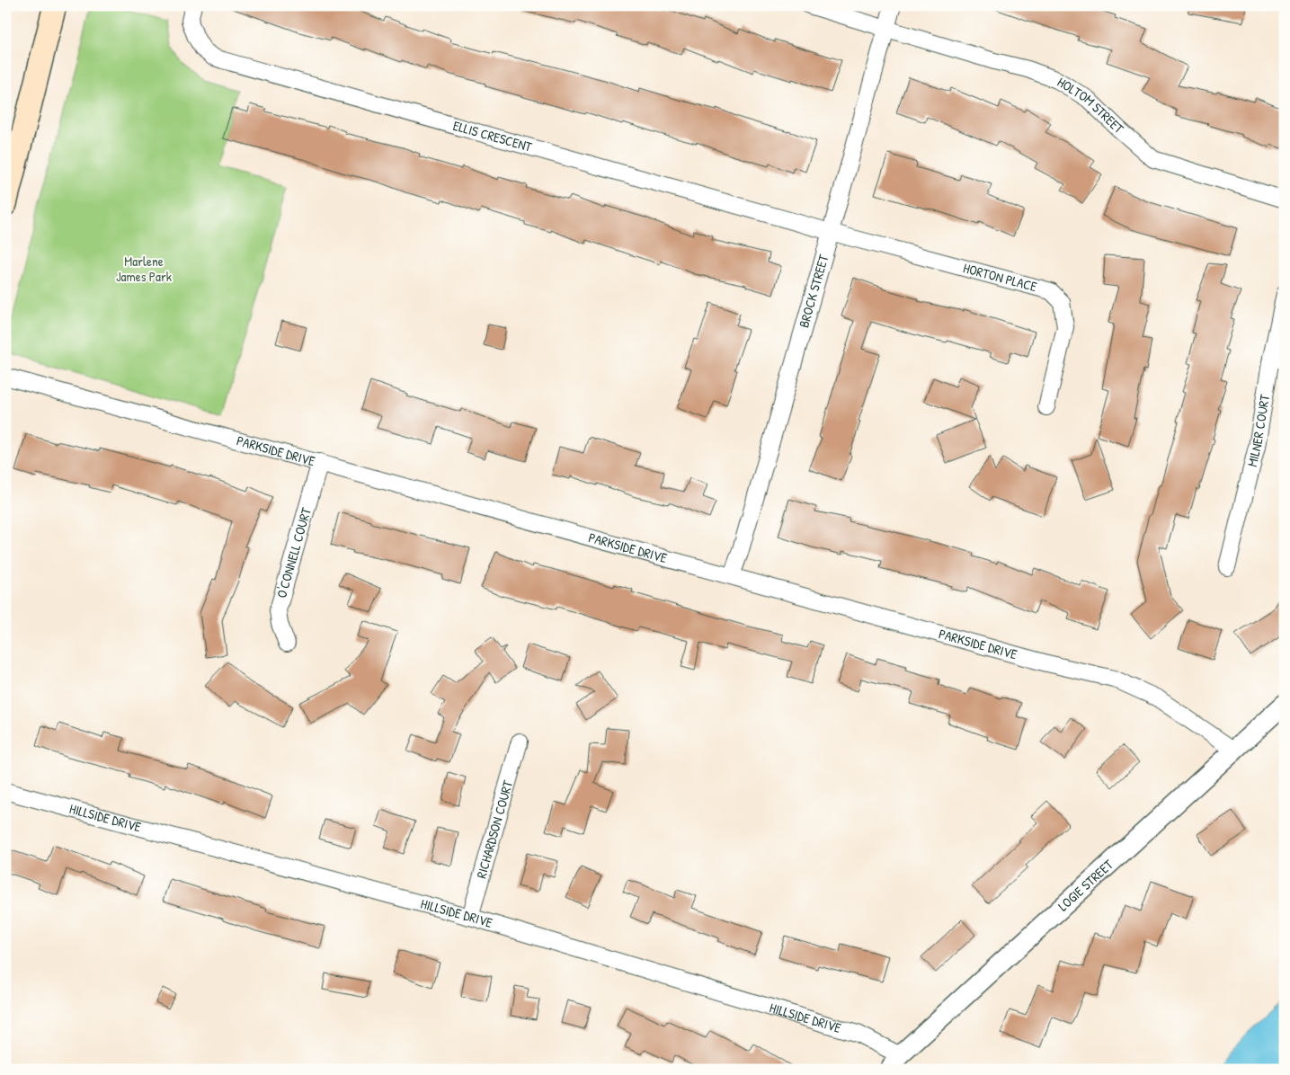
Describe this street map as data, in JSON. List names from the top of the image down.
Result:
{
  "streets": {
    "street": [
      "HOLTOM STREET",
      "ELLIS CRESCENT",
      "HORTON PLACE",
      "BROCK STREET",
      "MILNER COURT",
      "PARKSIDE DRIVE",
      "O'CONNELL COURT",
      "HILLSIDE DRIVE",
      "RICHARDSON COURT",
      "LOGIE STREET"
    ]
  },
  "crossings": [
    ["HOLTOM STREET", "BROCK STREET"],
    ["ELLIS CRESCENT", "HORTON PLACE"],
    ["ELLIS CRESCENT", "BROCK STREET"],
    ["HORTON PLACE", "BROCK STREET"],
    ["BROCK STREET", "PARKSIDE DRIVE"],
    ["PARKSIDE DRIVE", "O'CONNELL COURT"],
    ["PARKSIDE DRIVE", "LOGIE STREET"],
    ["HILLSIDE DRIVE", "RICHARDSON COURT"],
    ["HILLSIDE DRIVE", "LOGIE STREET"]
  ],
  "parks": ["Marlene James Park"]
}
